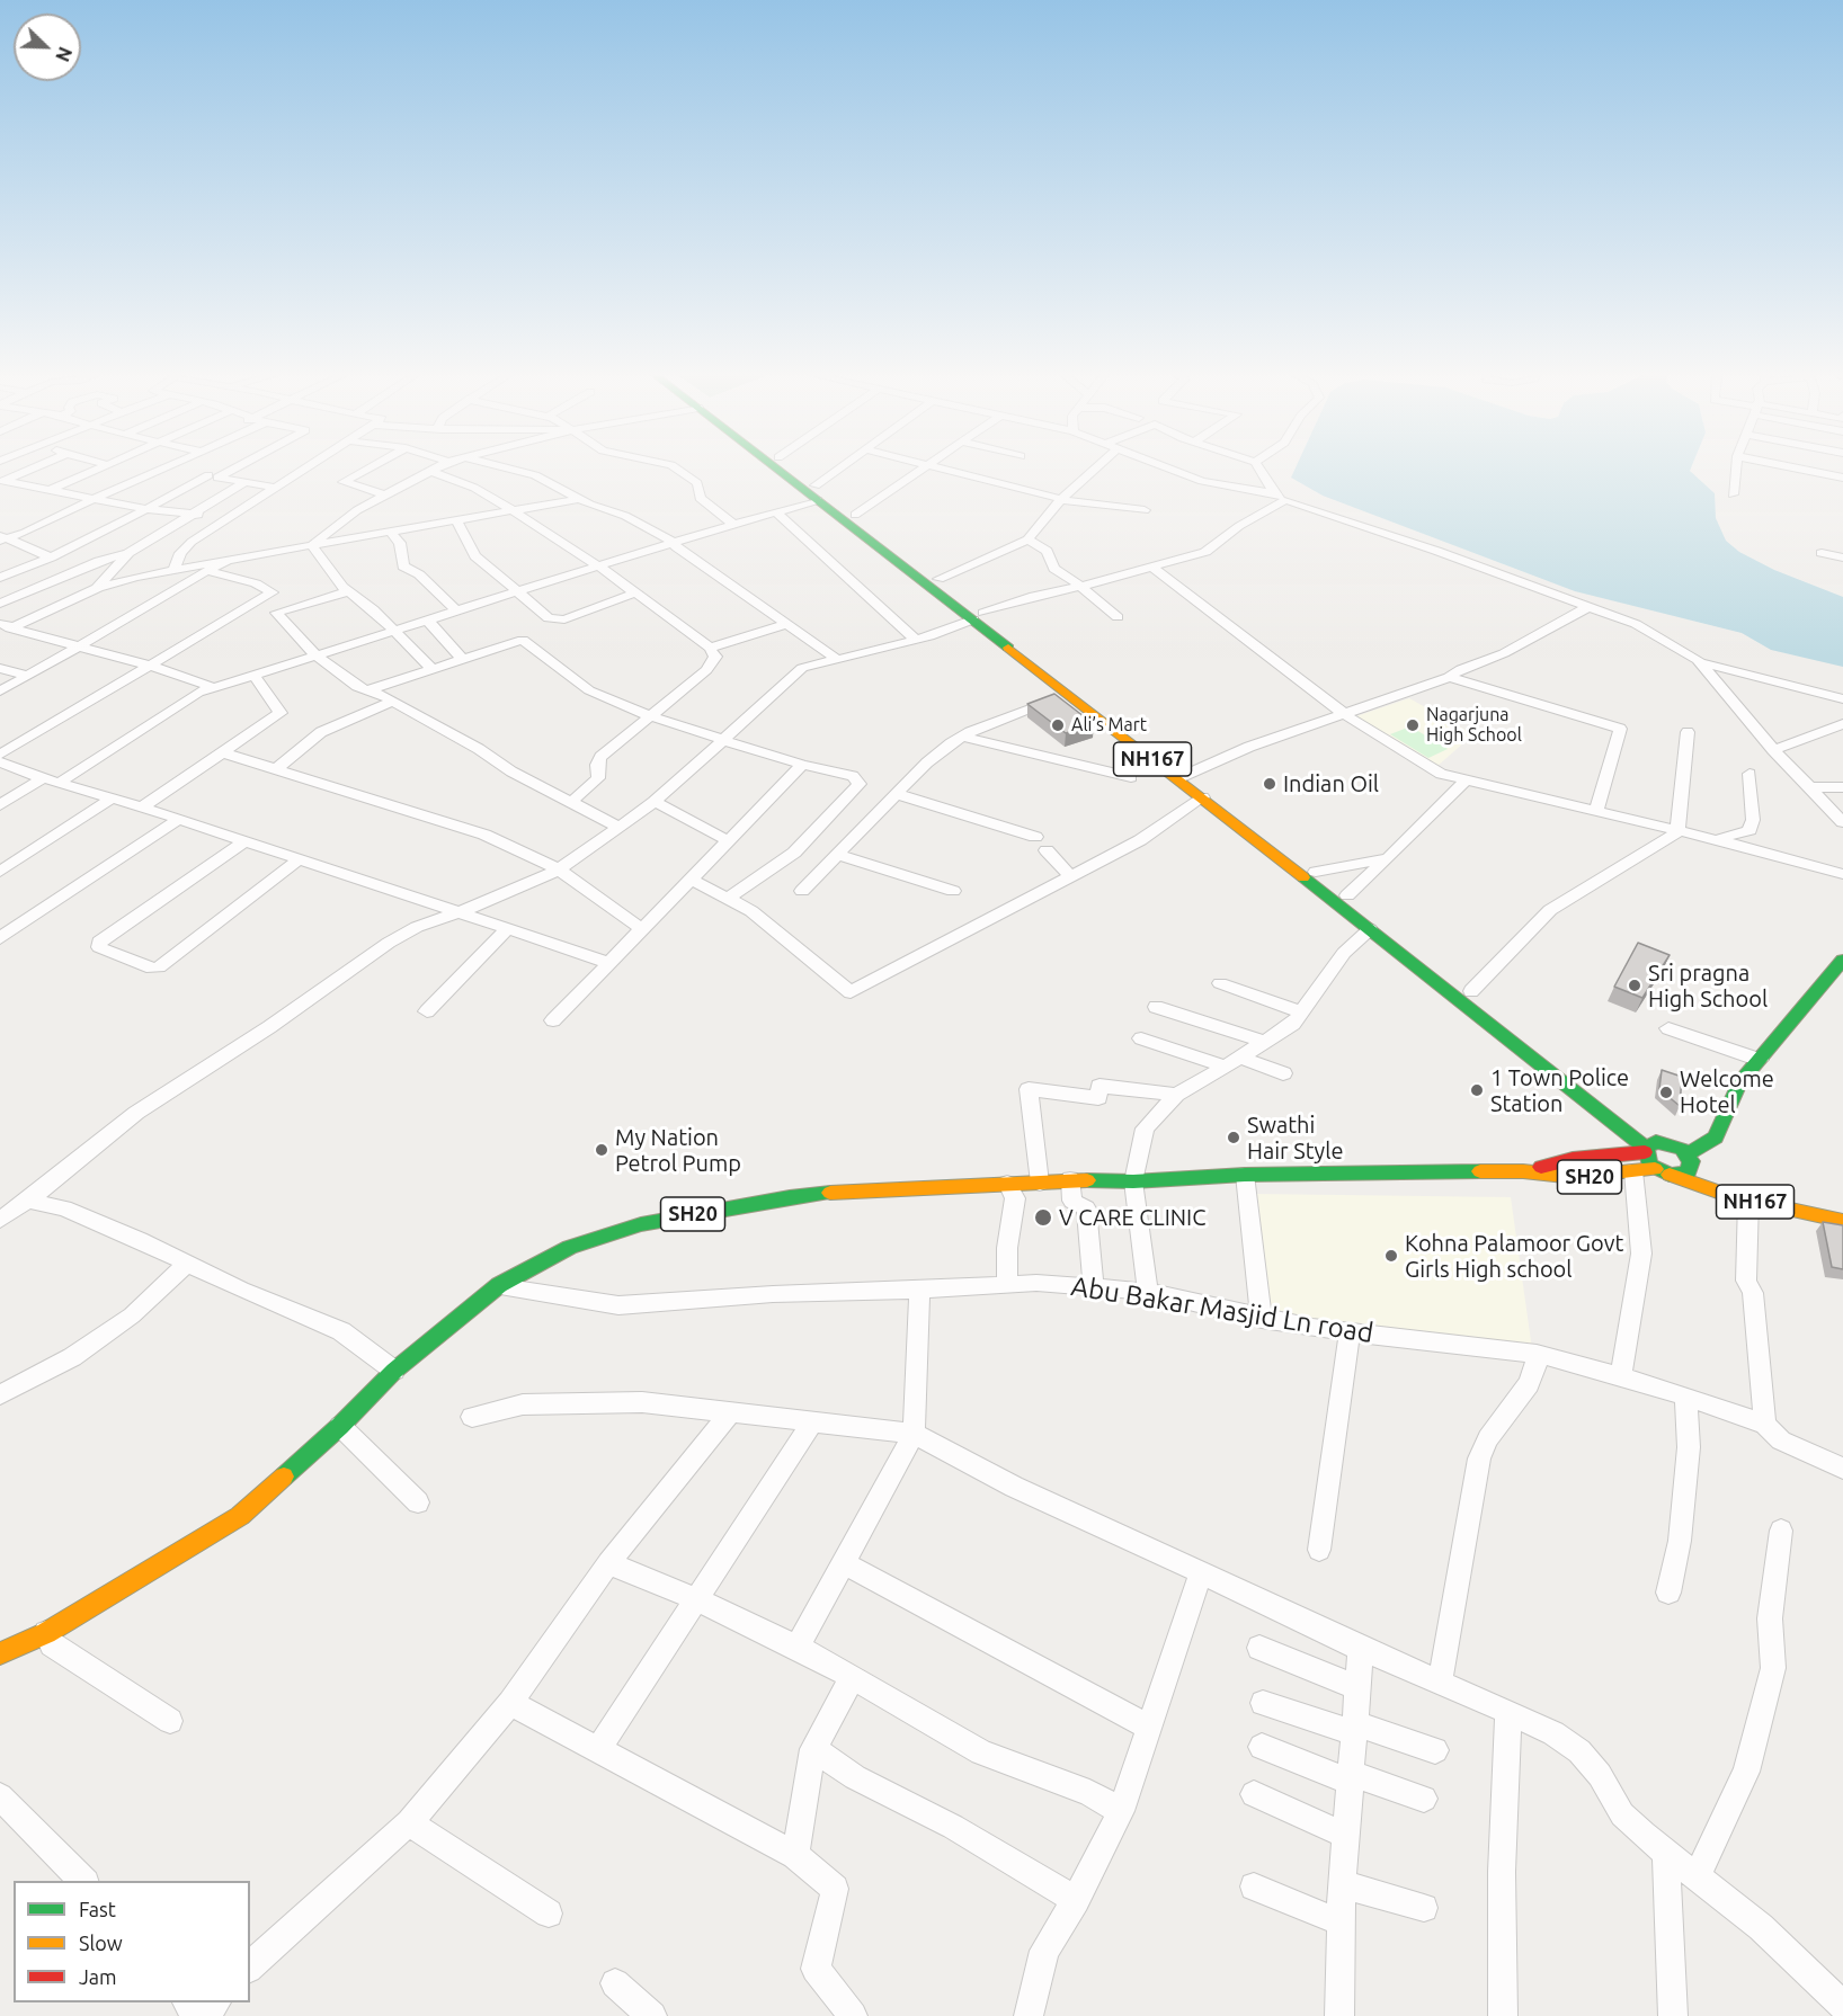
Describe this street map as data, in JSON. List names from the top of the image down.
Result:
{
  "streets": {
    "main road": ["NH167", "SH20"],
    "street": ["Abu Bakar Masjid Ln road"]
  },
  "crossings": [
    ["NH167", "SH20"],
    ["SH20", "Abu Bakar Masjid Ln road"]
  ],
  "places": [
    "Ali’s Mart",
    "Nagarjuna High School",
    "Indian Oil",
    "Sri pragna High School",
    "1 Town Police Station",
    "Welcome Hotel",
    "Swathi Hair Style",
    "My Nation Petrol Pump",
    "V CARE CLINIC",
    "Kohna Palamoor Govt Girls High school"
  ],
  "legend": ["Fast", "Slow", "Jam"],
  "north": "bottom right"
}
